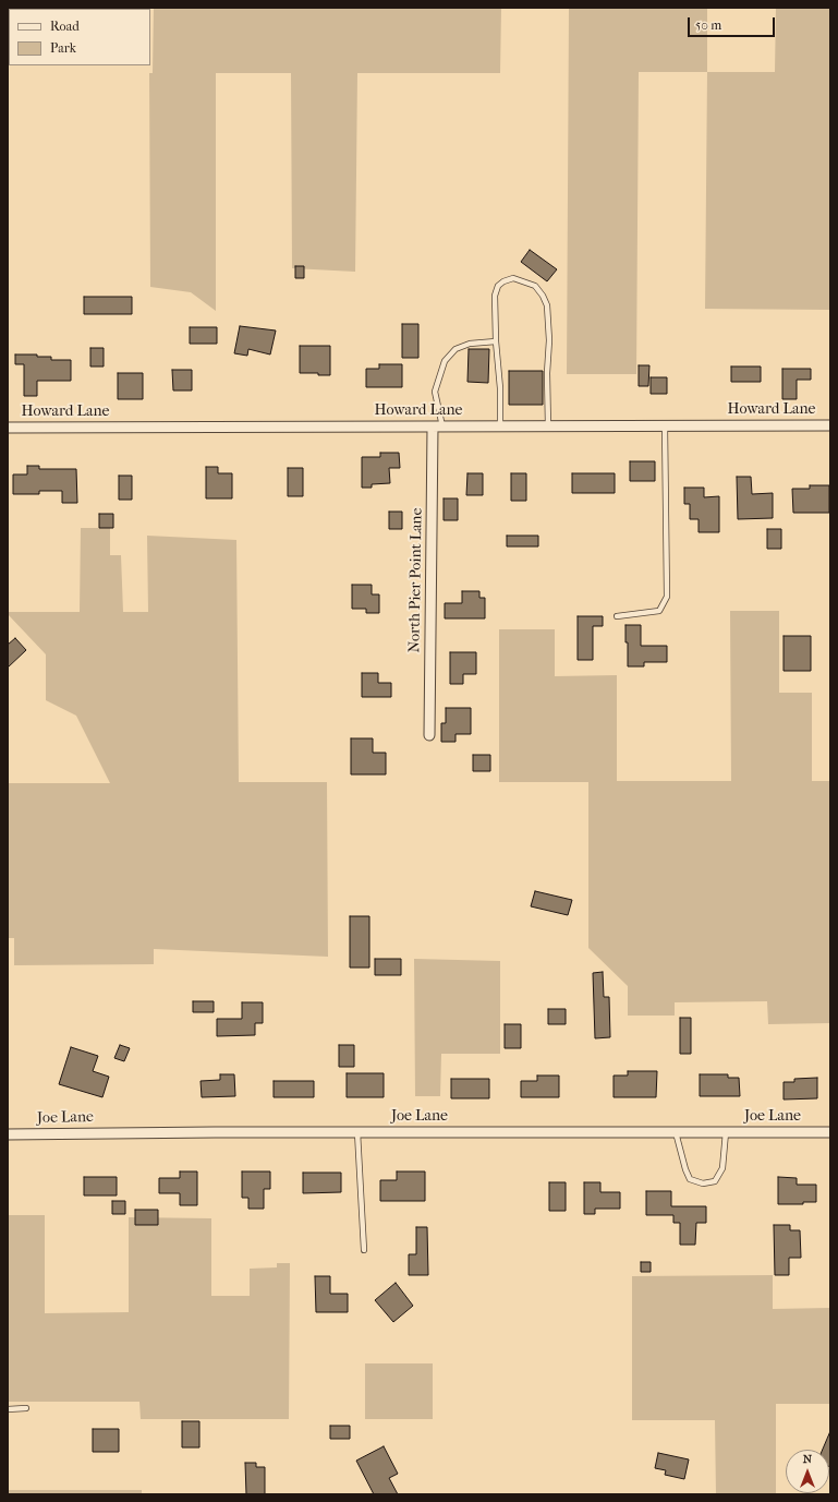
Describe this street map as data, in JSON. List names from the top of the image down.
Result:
{
  "streets": {
    "street": ["Howard Lane", "North Pier Point Lane", "Joe Lane"]
  },
  "crossings": [
    ["Howard Lane", "North Pier Point Lane"]
  ],
  "legend": ["Road", "Park"],
  "scale_bar": "50 m",
  "north": "top"
}
